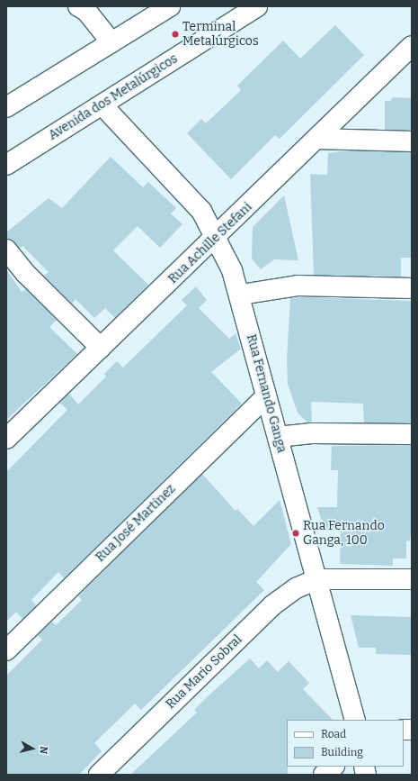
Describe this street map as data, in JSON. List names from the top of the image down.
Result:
{
  "streets": {
    "street": [
      "Avenida dos Metalúrgicos",
      "Rua Achille Stefani",
      "Rua Fernando Ganga",
      "Rua José Martinez",
      "Rua Mario Sobral"
    ]
  },
  "crossings": [
    ["Avenida dos Metalúrgicos", "Rua Fernando Ganga"],
    ["Rua Achille Stefani", "Rua Fernando Ganga"],
    ["Rua Fernando Ganga", "Rua José Martinez"],
    ["Rua Fernando Ganga", "Rua Mario Sobral"]
  ],
  "places": ["Terminal Metalúrgicos", "Rua Fernando Ganga, 100"],
  "legend": ["Road", "Building"],
  "north": "right"
}
